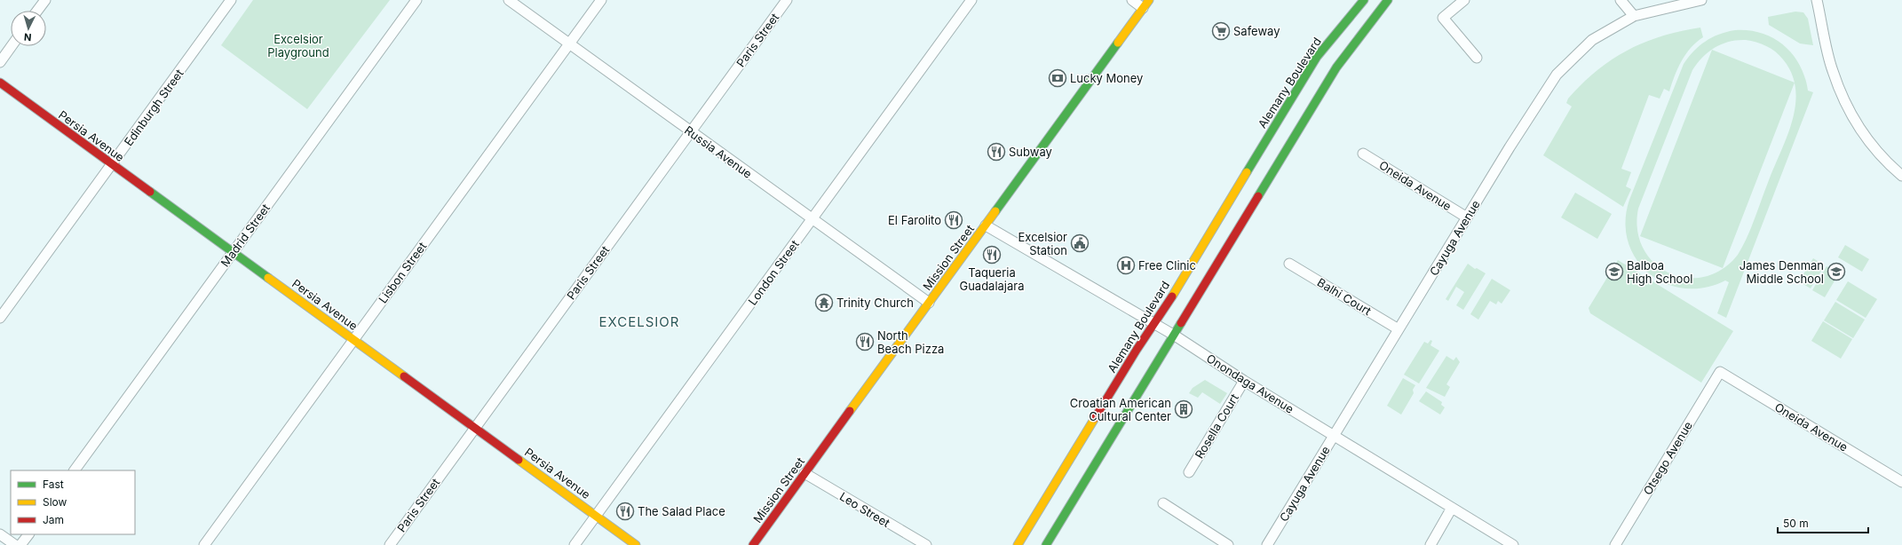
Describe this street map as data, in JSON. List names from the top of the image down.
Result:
{
  "streets": {
    "main road": ["Alemany Boulevard", "Persia Avenue", "Mission Street"],
    "street": [
      "Paris Street",
      "Edinburgh Street",
      "Russia Avenue",
      "Oneida Avenue",
      "Madrid Street",
      "Cayuga Avenue",
      "Lisbon Street",
      "London Street",
      "Balhi Court",
      "Onondaga Avenue",
      "Rosella Court",
      "Otsego Avenue",
      "Leo Street"
    ]
  },
  "crossings": [
    ["Paris Street", "Persia Avenue"],
    ["Paris Street", "Russia Avenue"],
    ["Alemany Boulevard", "Onondaga Avenue"],
    ["Edinburgh Street", "Persia Avenue"],
    ["Persia Avenue", "Madrid Street"],
    ["Persia Avenue", "Lisbon Street"],
    ["Persia Avenue", "London Street"],
    ["Russia Avenue", "Mission Street"],
    ["Russia Avenue", "Lisbon Street"],
    ["Russia Avenue", "London Street"],
    ["Oneida Avenue", "Cayuga Avenue"],
    ["Oneida Avenue", "Otsego Avenue"],
    ["Cayuga Avenue", "Balhi Court"],
    ["Cayuga Avenue", "Onondaga Avenue"],
    ["Mission Street", "Onondaga Avenue"],
    ["Mission Street", "Leo Street"],
    ["Onondaga Avenue", "Rosella Court"]
  ],
  "districts": ["EXCELSIOR"],
  "parks": ["Excelsior Playground"],
  "places": {
    "supermarket": ["Safeway"],
    "bank": ["Lucky Money"],
    "restaurant": [
      "Subway",
      "El Farolito",
      "Taqueria Guadalajara",
      "North Beach Pizza",
      "The Salad Place"
    ],
    "public building": ["Excelsior Station"],
    "hospital": ["Free Clinic"],
    "school or university": ["Balboa High School", "James Denman Middle School"],
    "temple": ["Trinity Church"],
    "building": ["Croatian American Cultural Center"]
  },
  "legend": ["Fast", "Slow", "Jam"],
  "scale_bar": "50 m",
  "north": "bottom"
}
